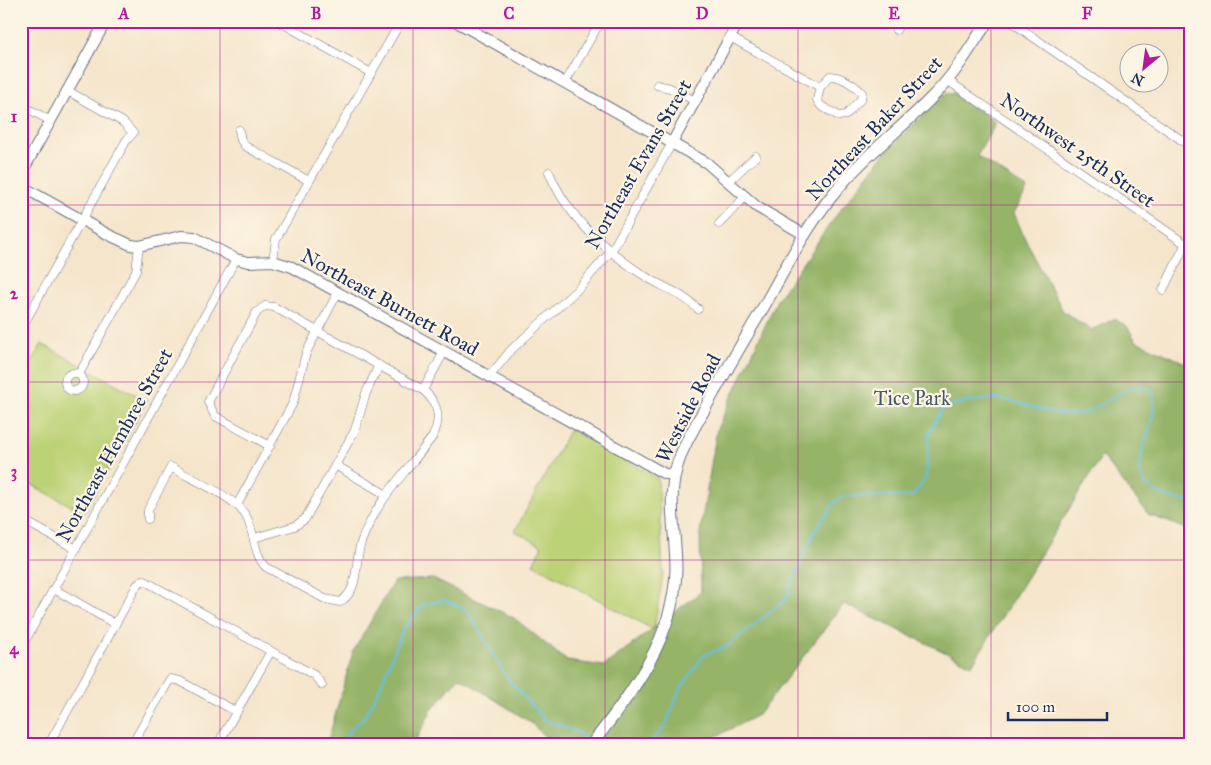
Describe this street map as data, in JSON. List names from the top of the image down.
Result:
{
  "streets": {
    "main road": ["Northeast Baker Street", "Westside Road"],
    "street": [
      "Northwest 25th Street",
      "Northeast Evans Street",
      "Northeast Burnett Road",
      "Northeast Hembree Street"
    ]
  },
  "crossings": [
    ["Northeast Baker Street", "Northwest 25th Street"],
    ["Northeast Baker Street", "Westside Road"],
    ["Northeast Evans Street", "Northeast Burnett Road"],
    ["Northeast Burnett Road", "Westside Road"]
  ],
  "parks": ["Tice Park"],
  "scale_bar": "100 m",
  "north": "bottom left",
  "grid": {
    "columns": [
      "A",
      "B",
      "C",
      "D",
      "E",
      "F"
    ],
    "rows": [
      "1",
      "2",
      "3",
      "4"
    ]
  }
}
